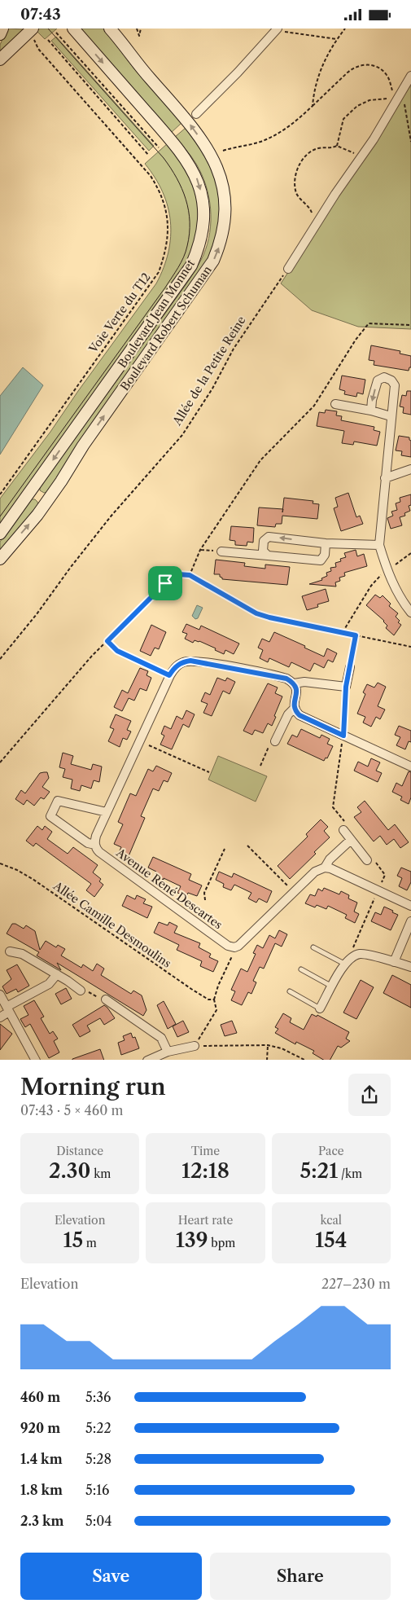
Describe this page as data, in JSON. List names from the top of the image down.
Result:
{
  "streets": {
    "main road": ["Boulevard Jean Monnet", "Boulevard Robert Schuman"],
    "street": ["Avenue René Descartes"],
    "path": ["Voie Verte du T12", "Allée de la Petite Reine", "Allée Camille Desmoulins"]
  },
  "one_way": ["Boulevard Jean Monnet", "Boulevard Robert Schuman"],
  "page": {
    "status": "07:43",
    "heading": ["Morning run", "07:43 · 5 × 460 m"],
    "stats": [
      ["Distance", "2.30 km"],
      ["Time", "12:18"],
      ["Pace", "5:21 /km"],
      ["Elevation", "15 m"],
      ["Heart rate", "139 bpm"],
      ["kcal", "154"]
    ],
    "chart": ["Elevation", "227–230 m"],
    "list": [
      {
        "name": "460 m",
        "note": "5:36"
      },
      {
        "name": "920 m",
        "note": "5:22"
      },
      {
        "name": "1.4 km",
        "note": "5:28"
      },
      {
        "name": "1.8 km",
        "note": "5:16"
      },
      {
        "name": "2.3 km",
        "note": "5:04"
      }
    ],
    "buttons": ["Save", "Share"]
  }
}
